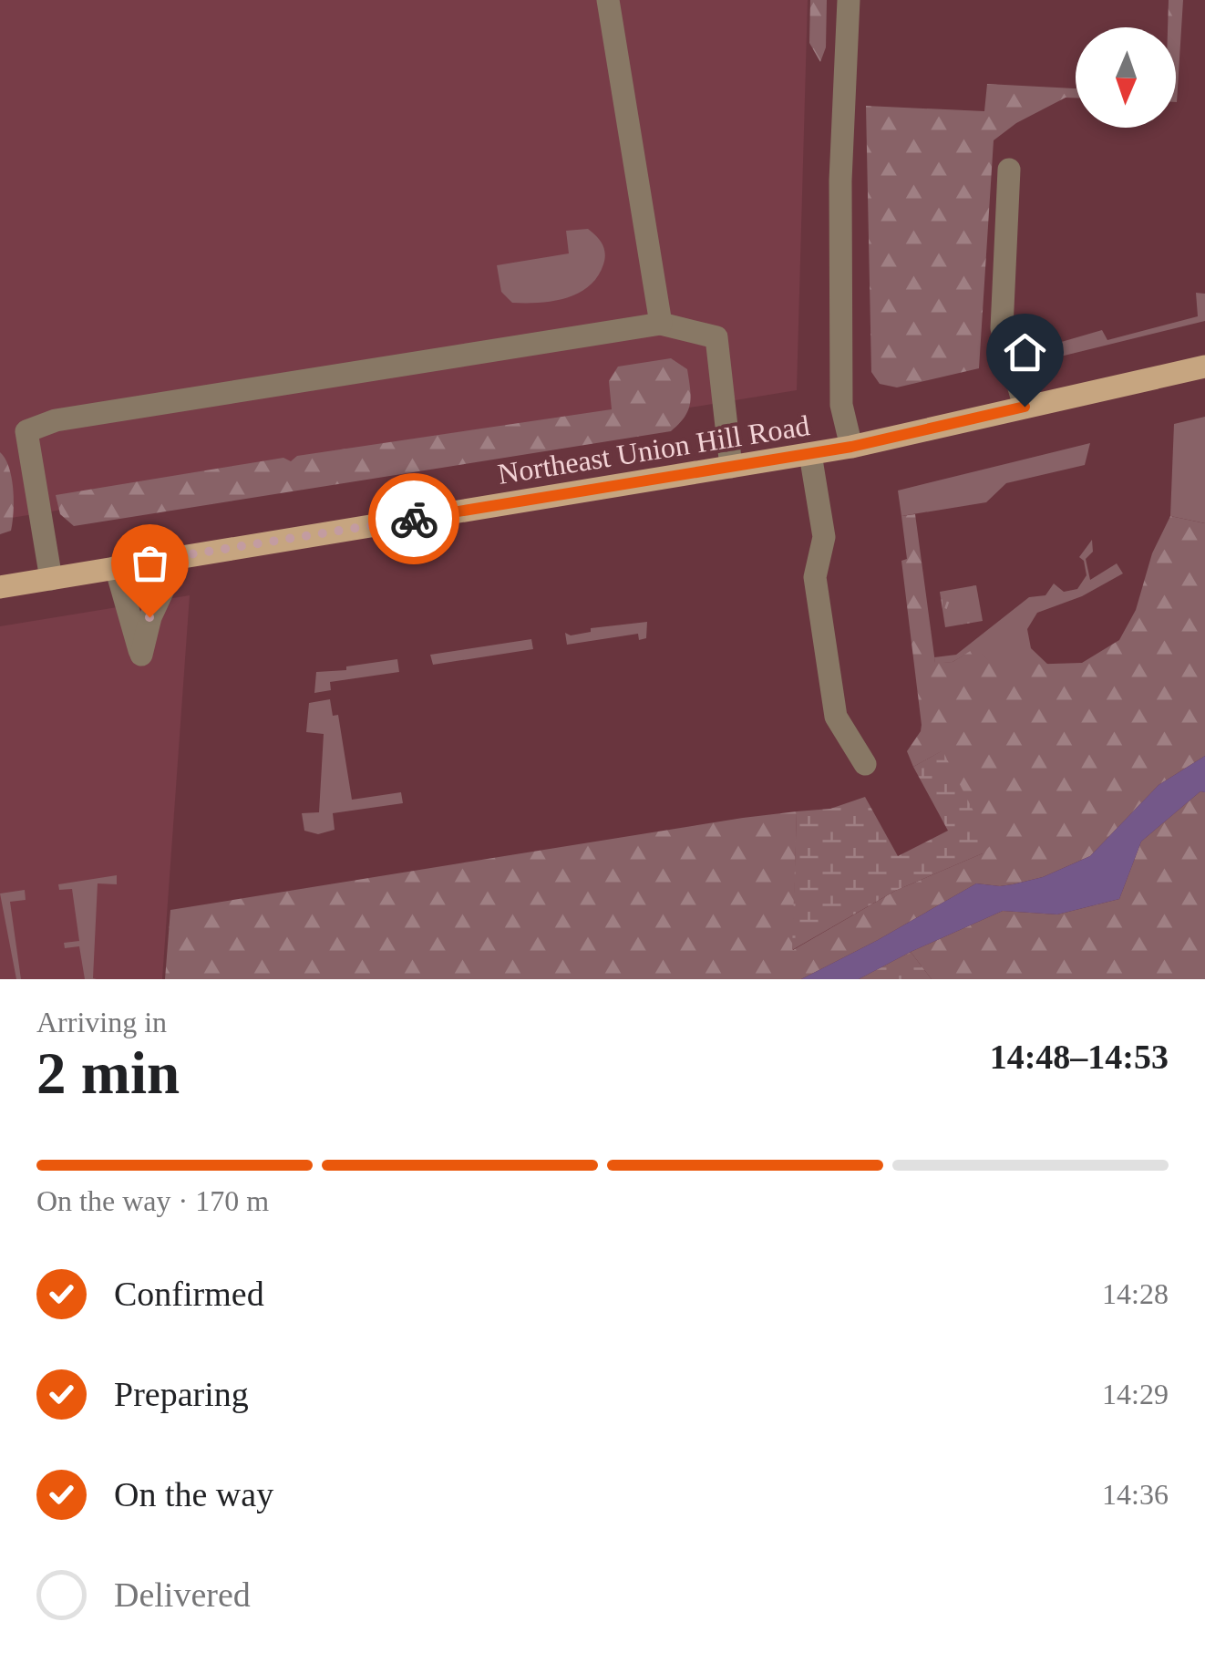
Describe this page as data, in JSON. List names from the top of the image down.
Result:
{
  "streets": {
    "main road": ["Northeast Union Hill Road"]
  },
  "north": "bottom",
  "page": {
    "heading": ["2 min", "Arriving in", "14:48–14:53"],
    "bar": "On the way · 170 m",
    "list": [
      ["Confirmed", "14:28"],
      ["Preparing", "14:29"],
      ["On the way", "14:36"],
      "Delivered"
    ]
  }
}
